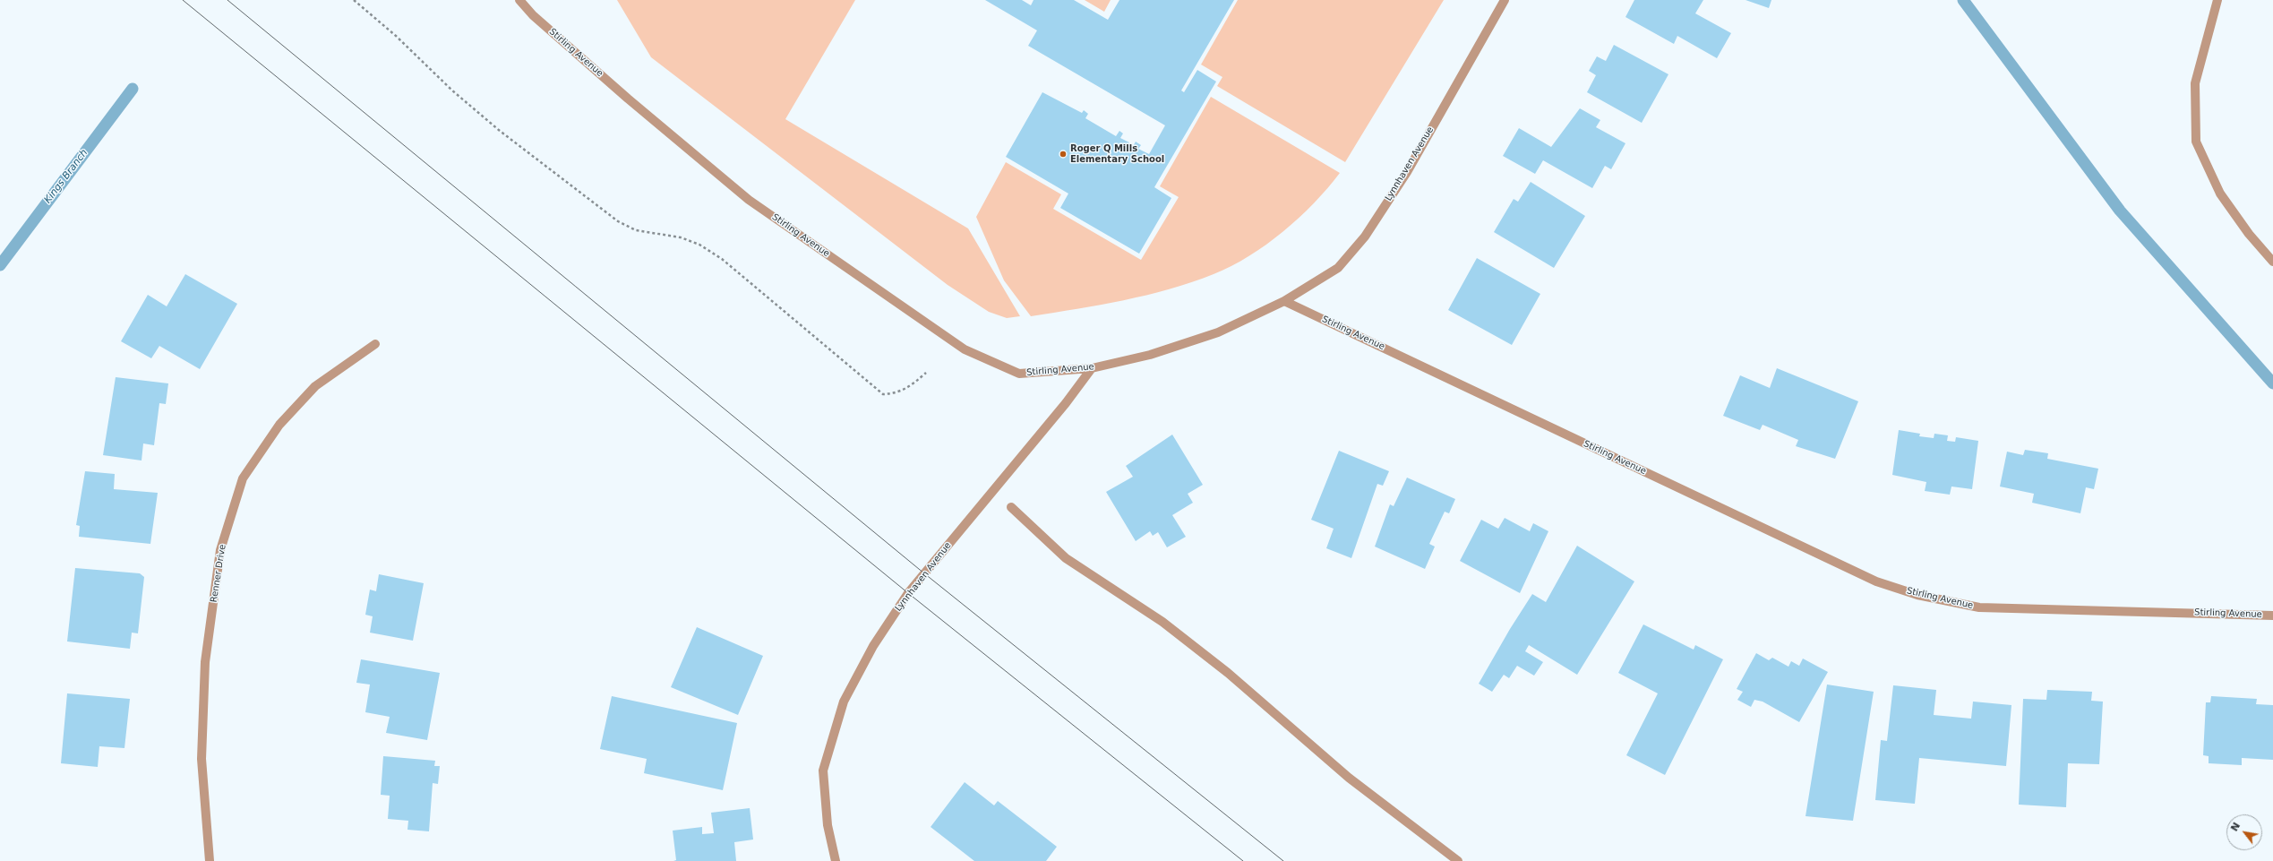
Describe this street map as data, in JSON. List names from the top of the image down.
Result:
{
  "streets": {
    "street": ["Stirling Avenue", "Lynnhaven Avenue", "Renner Drive"]
  },
  "crossings": [
    ["Stirling Avenue", "Lynnhaven Avenue"]
  ],
  "water": ["Kings Branch"],
  "places": ["Roger Q Mills Elementary School"],
  "north": "top left"
}
